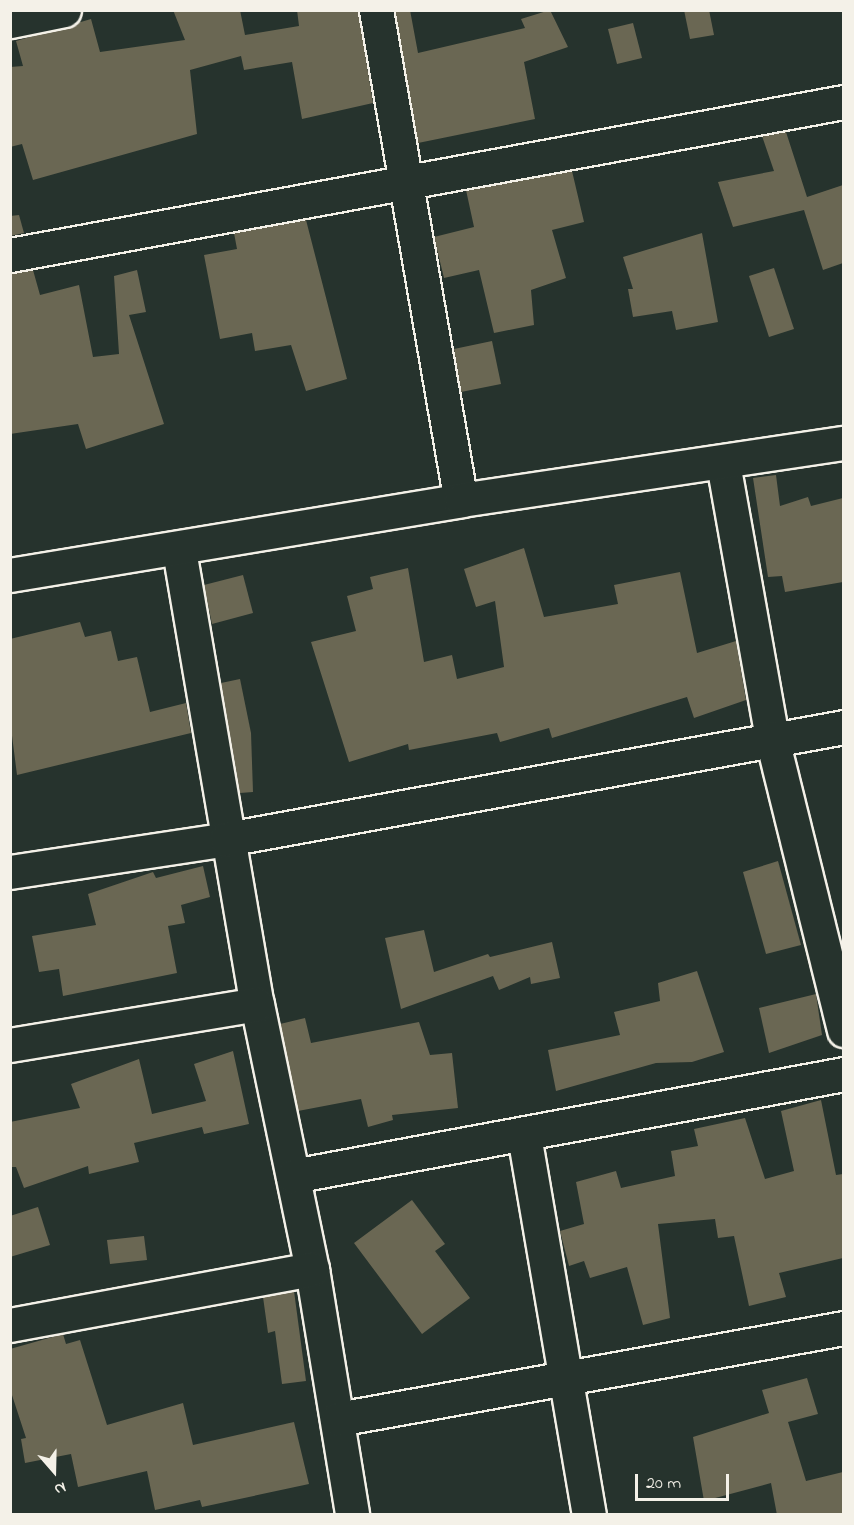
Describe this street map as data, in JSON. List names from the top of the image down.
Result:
{
  "scale_bar": "20 m",
  "north": "bottom"
}
